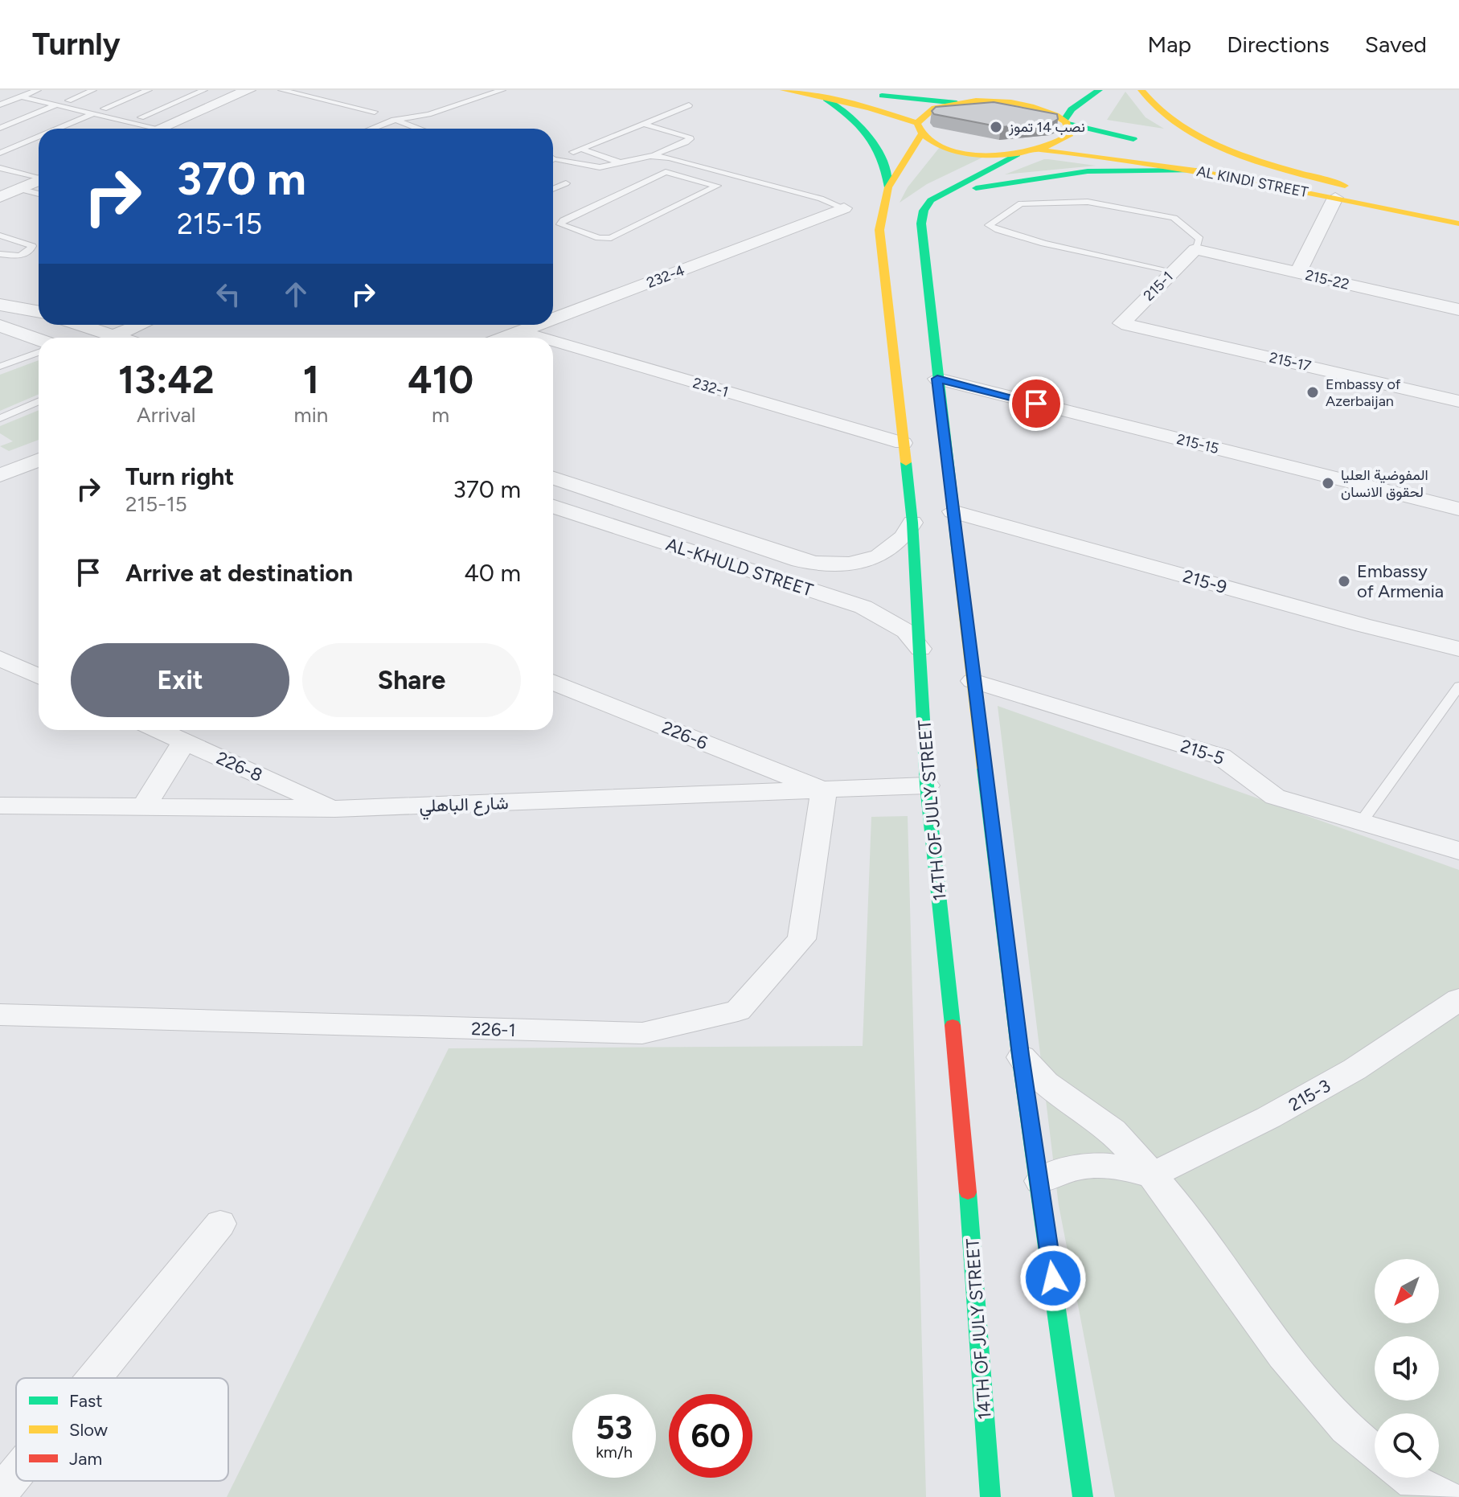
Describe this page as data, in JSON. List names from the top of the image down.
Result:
{
  "streets": {
    "main road": ["AL KINDI STREET", "14TH OF JULY STREET"],
    "street": [
      "232-4",
      "215-22",
      "215-1",
      "215-17",
      "232-1",
      "215-15",
      "AL-KHULD STREET",
      "215-9",
      "226-6",
      "215-5",
      "226-8",
      "شارع الباهلي",
      "226-1",
      "215-3"
    ]
  },
  "crossings": [
    ["232-4", "232-1"],
    ["215-22", "215-1"],
    ["215-1", "215-17"],
    ["232-1", "14TH OF JULY STREET"],
    ["AL-KHULD STREET", "14TH OF JULY STREET"],
    ["226-6", "شارع الباهلي"],
    ["226-6", "226-1"],
    ["226-8", "شارع الباهلي"],
    ["شارع الباهلي", "14TH OF JULY STREET"],
    ["شارع الباهلي", "226-1"]
  ],
  "places": [
    "نصب 14 تموز",
    "Embassy of Azerbaijan",
    "المفوضية العليا لحقوق الانسان",
    "Embassy of Armenia"
  ],
  "legend": ["Fast", "Slow", "Jam"],
  "north": "bottom left",
  "page": {
    "header": "Turnly",
    "nav": ["Map", "Directions", "Saved"],
    "turn": ["370 m", "215-15"],
    "eta": [
      "13:42",
      "Arrival",
      "1",
      "min",
      "410",
      "m"
    ],
    "list": [
      {
        "name": "Turn right",
        "note": "215-15",
        "value": "370 m"
      },
      {
        "name": "Arrive at destination",
        "value": "40 m"
      }
    ],
    "buttons": ["Exit", "Share"],
    "speed": "53 km/h",
    "limit": "60"
  }
}
